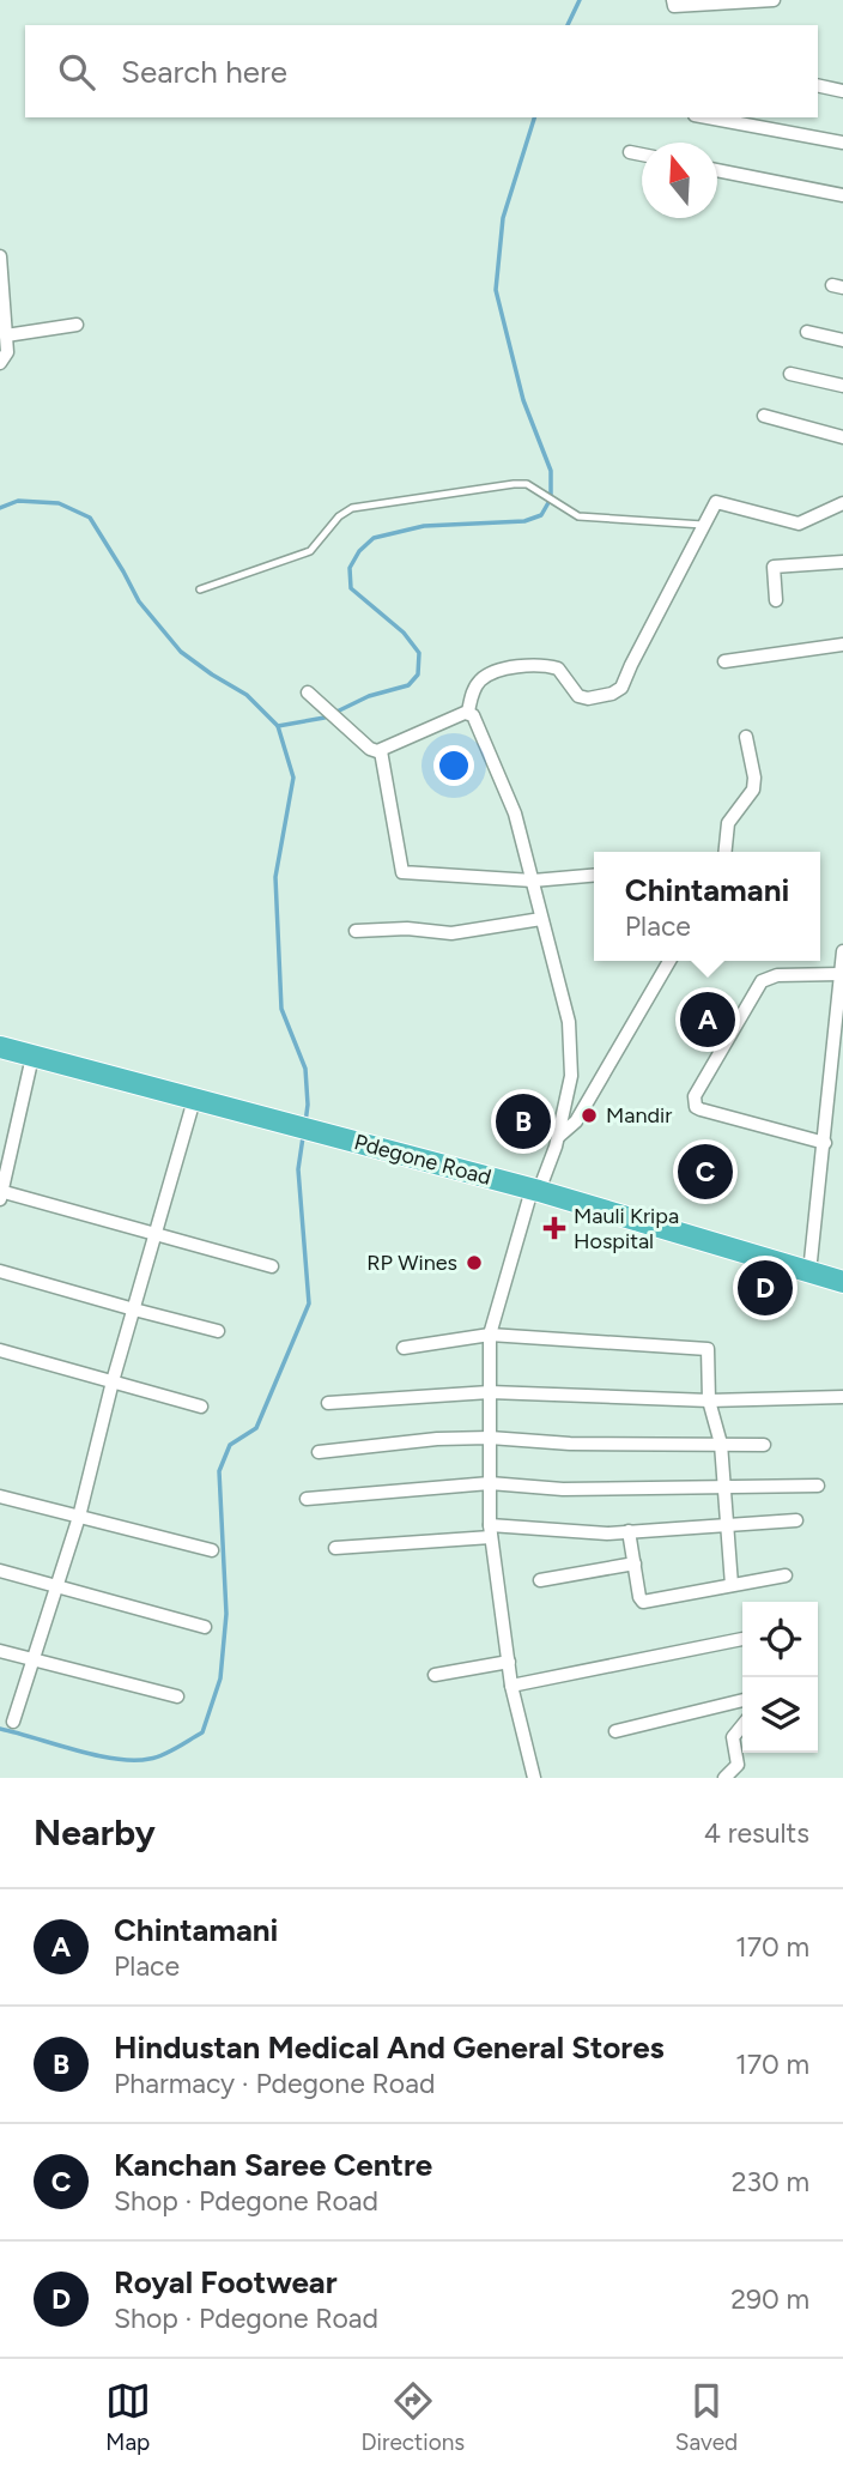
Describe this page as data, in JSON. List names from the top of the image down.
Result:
{
  "streets": {
    "highway": ["Pdegone Road"]
  },
  "places": {
    "other": ["Mandir", "RP Wines"],
    "health": ["Mauli Kripa Hospital"]
  },
  "north": "top",
  "page": {
    "search": "Search here",
    "popup": ["Chintamani", "Place"],
    "pins": [
      "A",
      "B",
      "C",
      "D"
    ],
    "heading": ["Nearby", "4 results"],
    "list": [
      {
        "mark": "A",
        "name": "Chintamani",
        "note": "Place",
        "value": "170 m"
      },
      {
        "mark": "B",
        "name": "Hindustan Medical And General Stores",
        "note": "Pharmacy · Pdegone Road",
        "value": "170 m"
      },
      {
        "mark": "C",
        "name": "Kanchan Saree Centre",
        "note": "Shop · Pdegone Road",
        "value": "230 m"
      },
      {
        "mark": "D",
        "name": "Royal Footwear",
        "note": "Shop · Pdegone Road",
        "value": "290 m"
      }
    ],
    "nav": ["Map", "Directions", "Saved"]
  }
}
